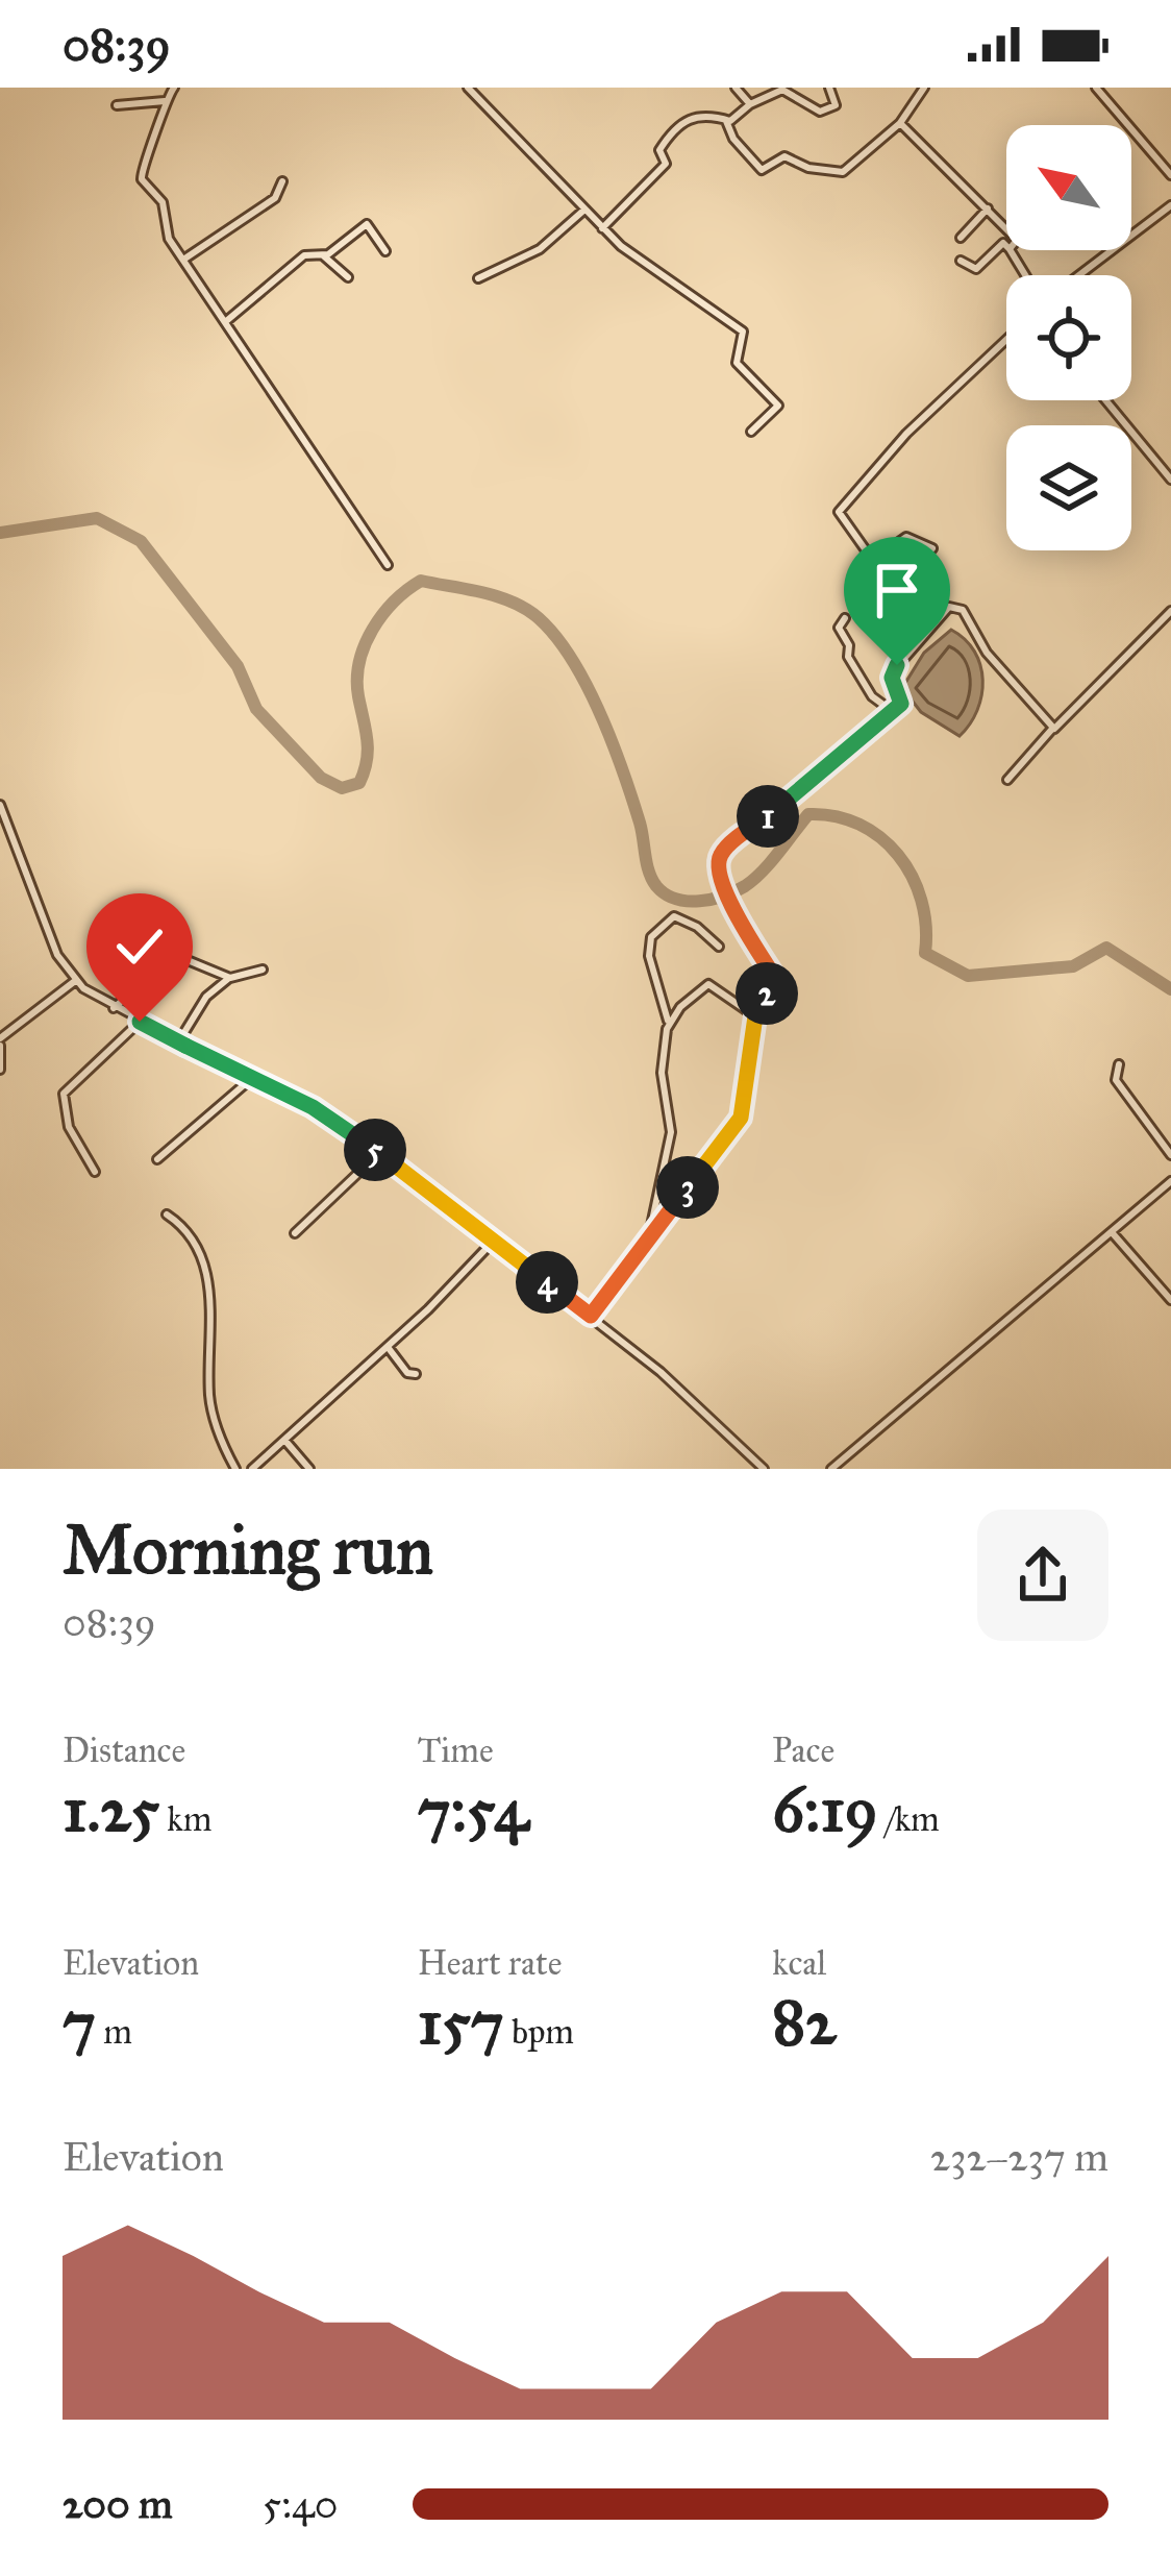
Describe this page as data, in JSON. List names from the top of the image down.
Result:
{
  "north": "top left",
  "page": {
    "status": "08:39",
    "pins": [
      "1",
      "2",
      "5",
      "3",
      "4"
    ],
    "heading": ["Morning run", "08:39"],
    "stats": [
      ["Distance", "1.25 km"],
      ["Time", "7:54"],
      ["Pace", "6:19 /km"],
      ["Elevation", "7 m"],
      ["Heart rate", "157 bpm"],
      ["kcal", "82"]
    ],
    "chart": ["Elevation", "232–237 m"],
    "list": [
      {
        "name": "200 m",
        "note": "5:40"
      }
    ]
  }
}
